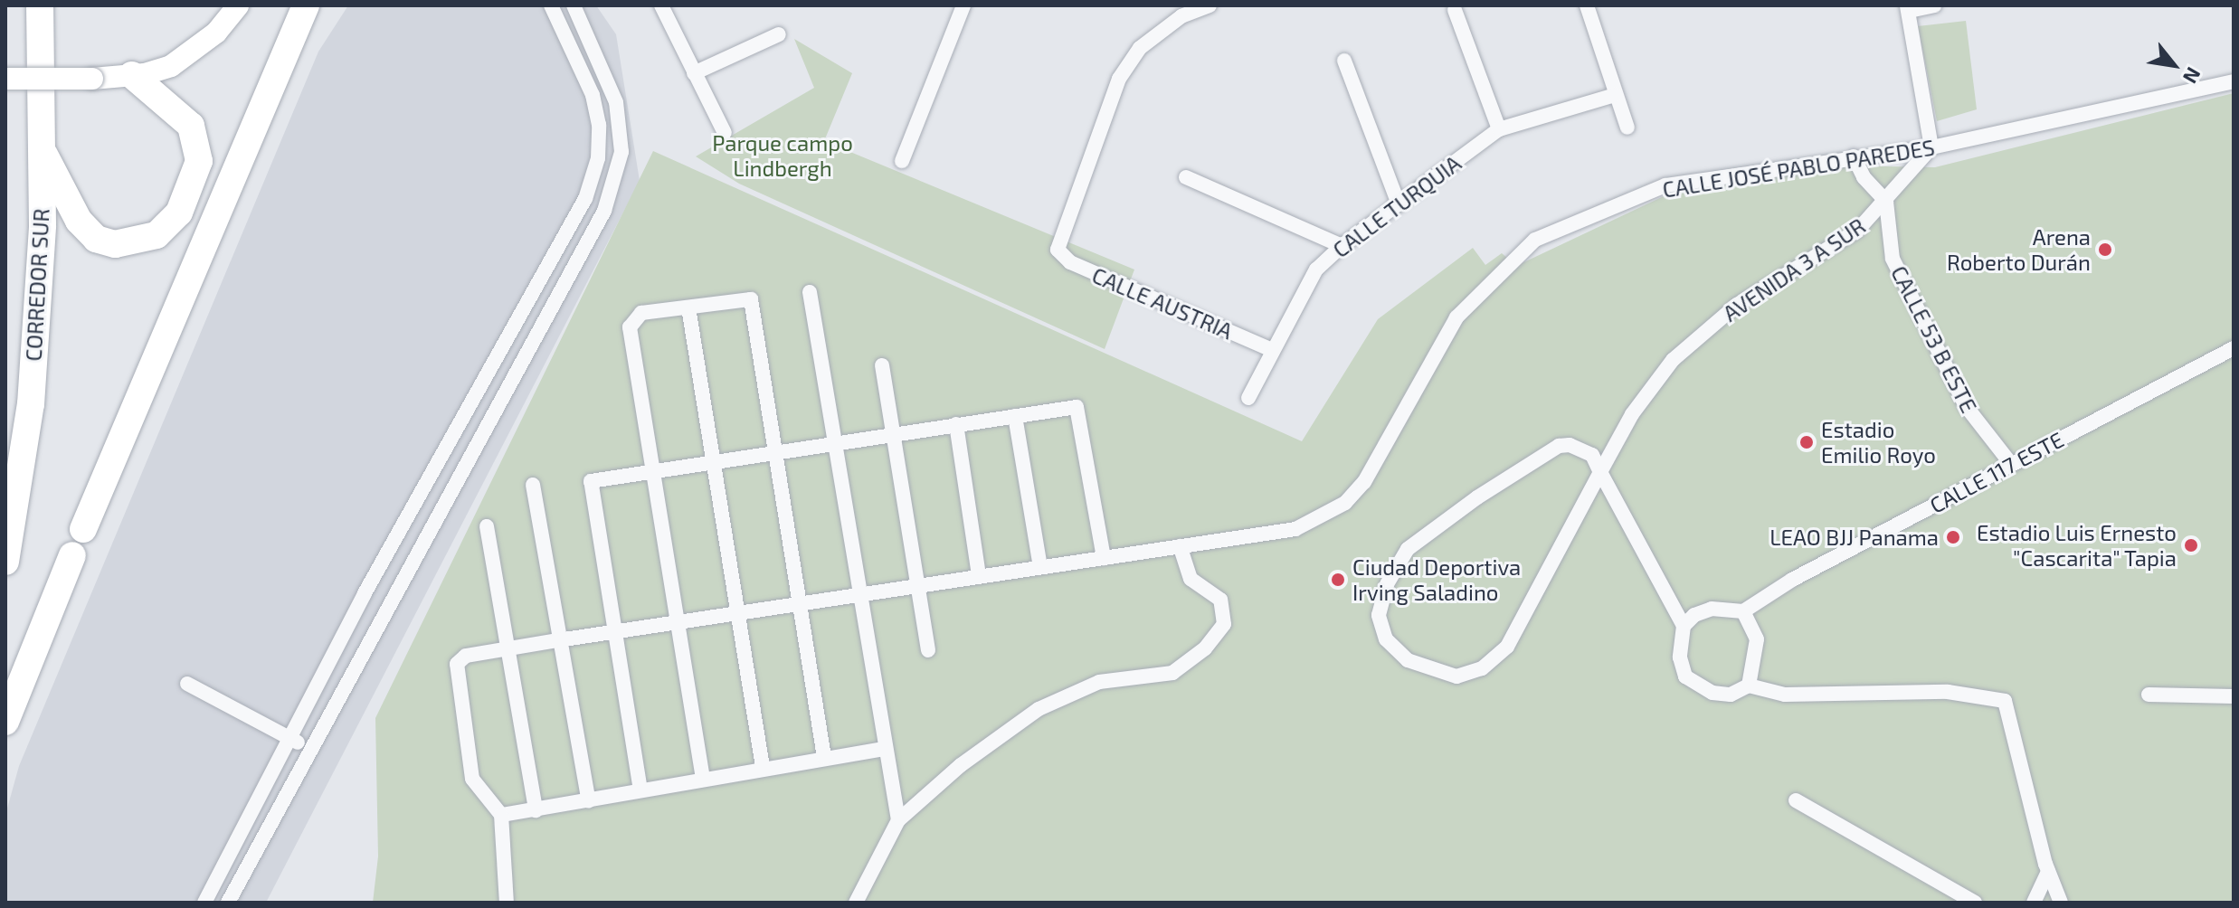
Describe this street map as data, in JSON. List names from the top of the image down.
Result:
{
  "streets": {
    "highway": ["CORREDOR SUR"],
    "street": [
      "CALLE JOSÉ PABLO PAREDES",
      "CALLE TURQUIA",
      "AVENIDA 3 A SUR",
      "CALLE AUSTRIA",
      "CALLE 53 B ESTE",
      "CALLE 117 ESTE"
    ]
  },
  "crossings": [
    ["CALLE JOSÉ PABLO PAREDES", "AVENIDA 3 A SUR"],
    ["CALLE TURQUIA", "CALLE AUSTRIA"],
    ["AVENIDA 3 A SUR", "CALLE 53 B ESTE"],
    ["CALLE 53 B ESTE", "CALLE 117 ESTE"]
  ],
  "parks": ["Parque campo Lindbergh"],
  "places": [
    "Arena Roberto Durán",
    "Estadio Emilio Royo",
    "LEAO BJJ Panama",
    "Estadio Luis Ernesto \"Cascarita\" Tapia",
    "Ciudad Deportiva Irving Saladino"
  ],
  "north": "bottom right"
}
